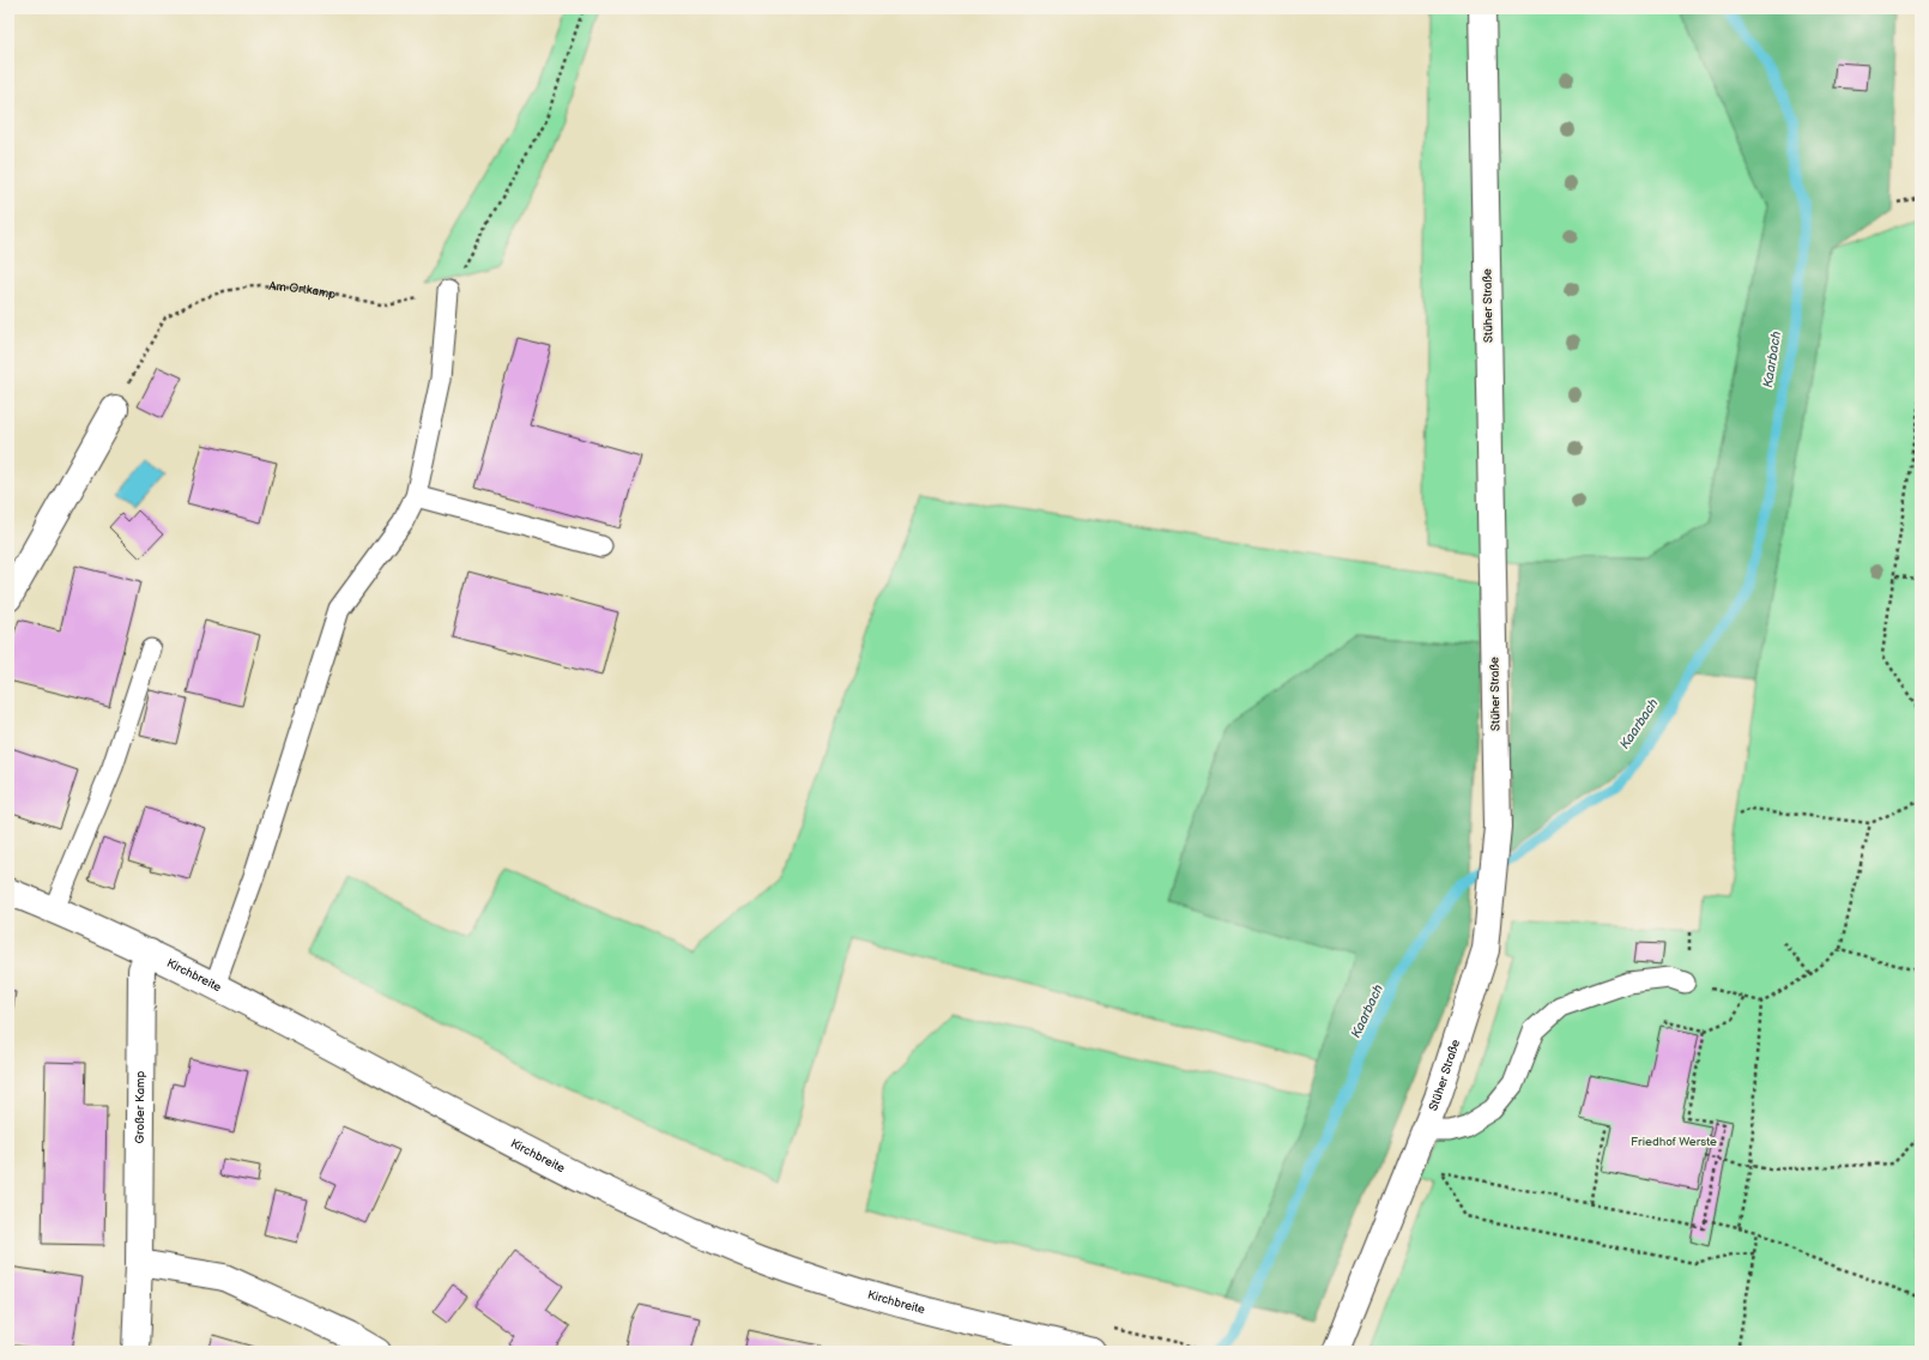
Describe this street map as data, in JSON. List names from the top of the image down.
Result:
{
  "streets": {
    "street": ["Stüher Straße", "Kirchbreite", "Großer Kamp"],
    "path": ["Am Ortkamp"]
  },
  "crossings": [
    ["Kirchbreite", "Großer Kamp"]
  ],
  "water": ["Kaarbach"],
  "parks": ["Friedhof Werste"]
}
